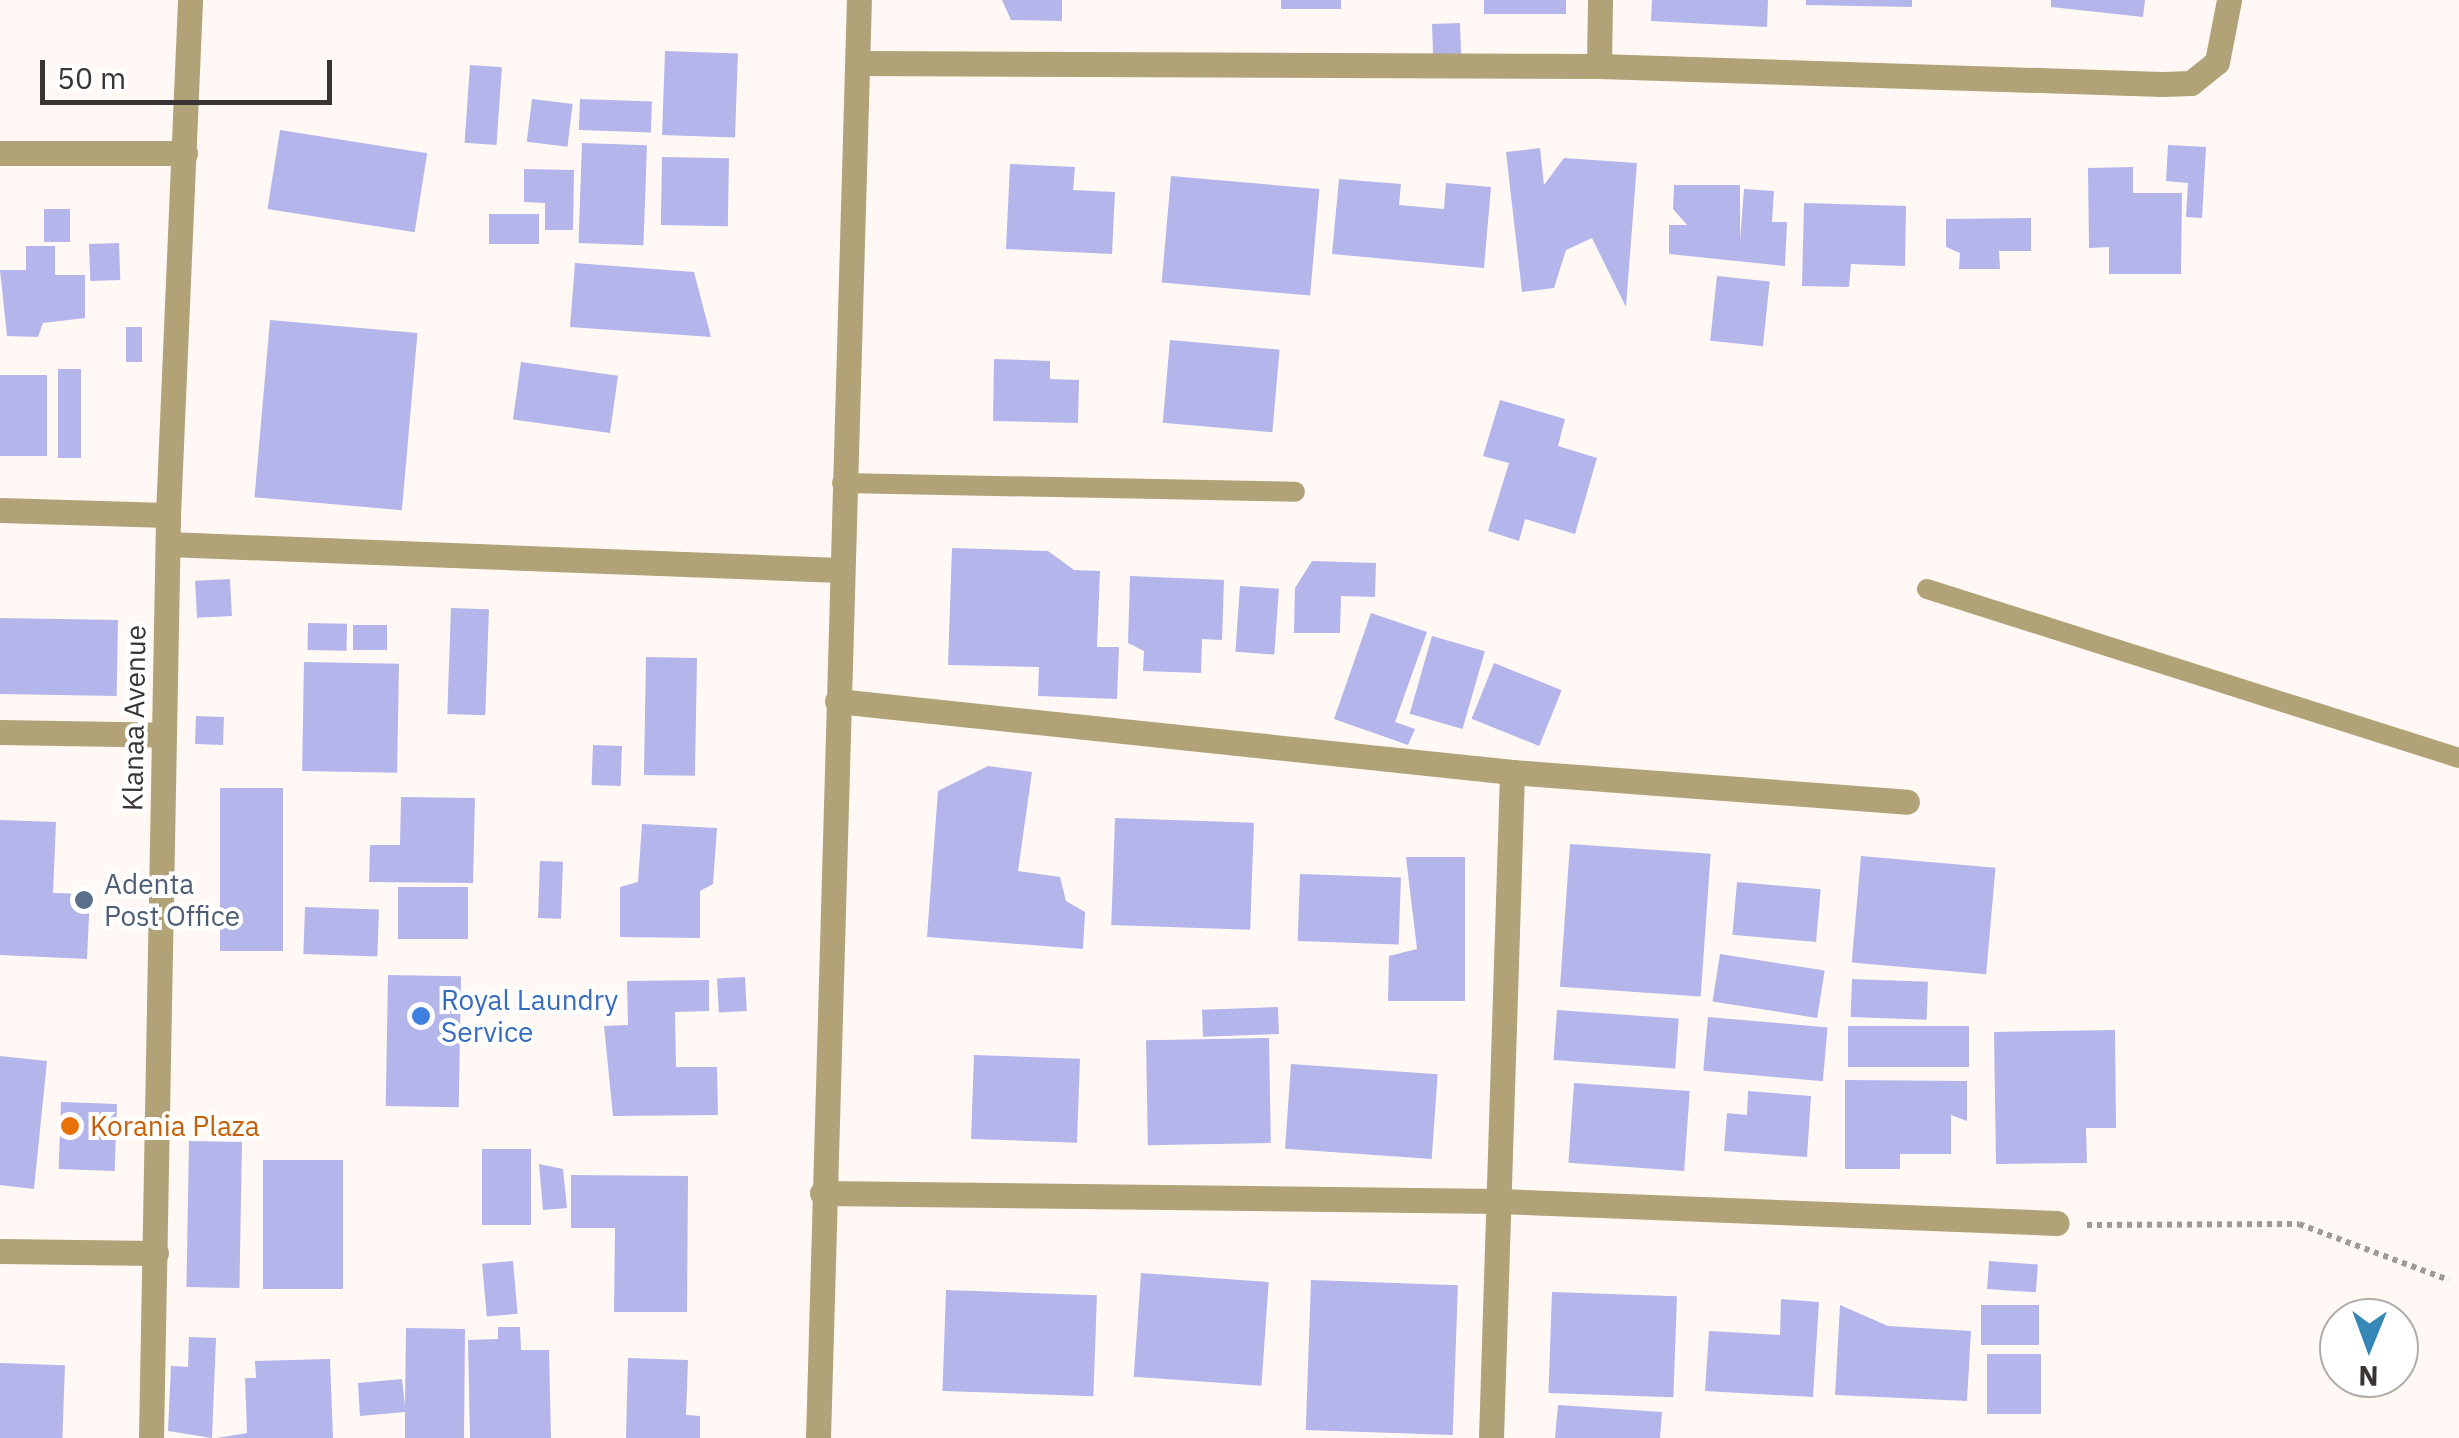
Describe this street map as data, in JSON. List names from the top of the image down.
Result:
{
  "streets": {
    "street": ["Klanaa Avenue"]
  },
  "places": ["Adenta Post Office", "Royal Laundry Service", "Korania Plaza"],
  "scale_bar": "50 m",
  "north": "bottom"
}
